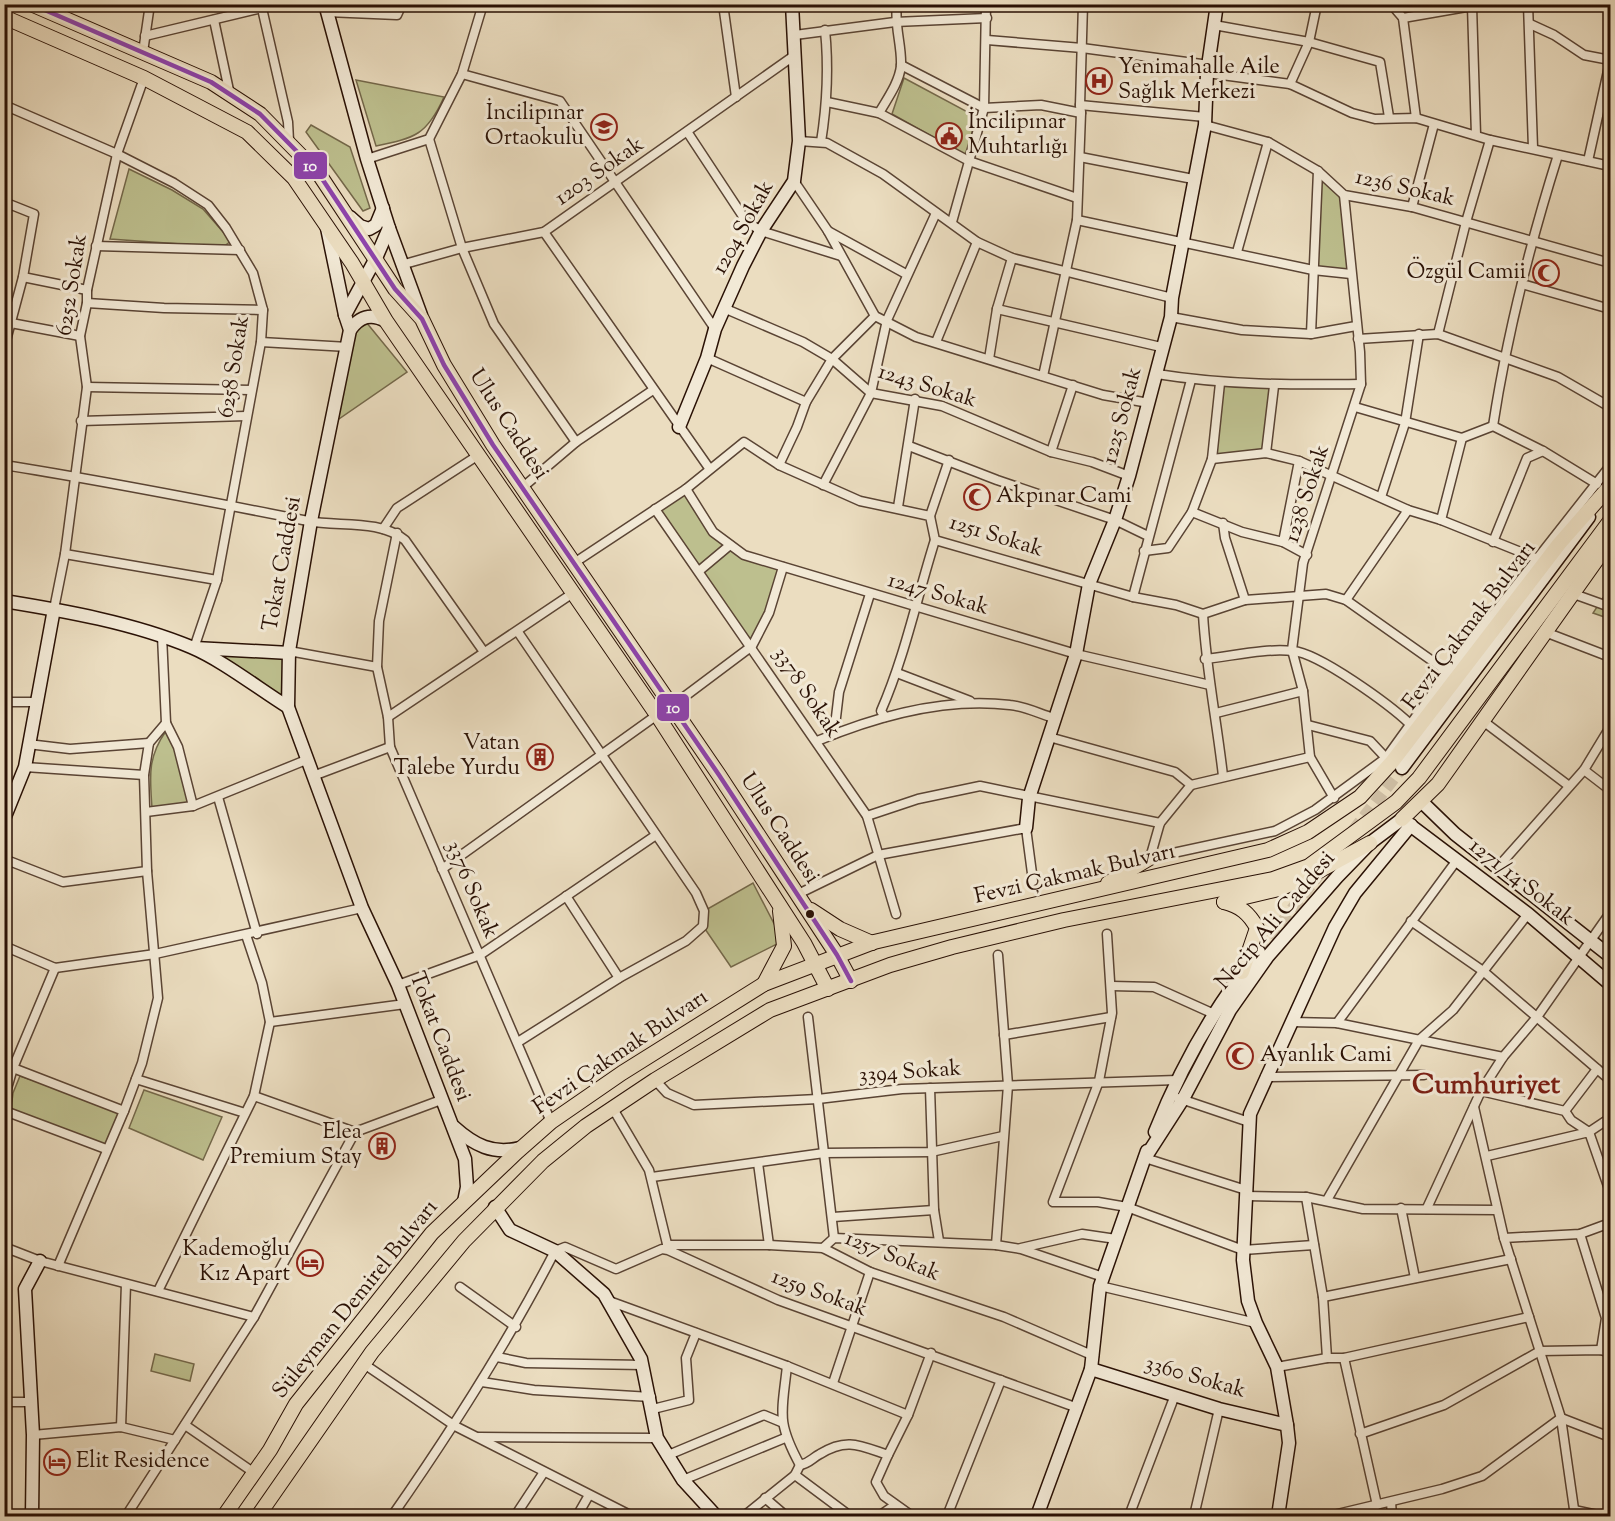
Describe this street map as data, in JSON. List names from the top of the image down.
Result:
{
  "streets": {
    "main road": ["Ulus Caddesi", "Fevzi Çakmak Bulvarı", "Süleyman Demirel Bulvarı"],
    "street": [
      "1203 Sokak",
      "1236 Sokak",
      "1204 Sokak",
      "6252 Sokak",
      "6258 Sokak",
      "1243 Sokak",
      "1225 Sokak",
      "1238 Sokak",
      "1251 Sokak",
      "Tokat Caddesi",
      "1247 Sokak",
      "3378 Sokak",
      "1271/14 Sokak",
      "3376 Sokak",
      "Necip Ali Caddesi",
      "3394 Sokak",
      "1257 Sokak",
      "1259 Sokak",
      "3360 Sokak"
    ]
  },
  "crossings": [
    ["1203 Sokak", "1204 Sokak"],
    ["1236 Sokak", "1225 Sokak"],
    ["1236 Sokak", "1238 Sokak"],
    ["1204 Sokak", "1243 Sokak"],
    ["6252 Sokak", "6258 Sokak"],
    ["6252 Sokak", "Ulus Caddesi"],
    ["1243 Sokak", "1225 Sokak"],
    ["1225 Sokak", "1251 Sokak"],
    ["1225 Sokak", "1247 Sokak"],
    ["Ulus Caddesi", "1251 Sokak"],
    ["Ulus Caddesi", "Tokat Caddesi"],
    ["Ulus Caddesi", "Fevzi Çakmak Bulvarı"],
    ["1251 Sokak", "1247 Sokak"],
    ["1251 Sokak", "3378 Sokak"],
    ["Tokat Caddesi", "Fevzi Çakmak Bulvarı"],
    ["Tokat Caddesi", "Süleyman Demirel Bulvarı"],
    ["Fevzi Çakmak Bulvarı", "3376 Sokak"],
    ["Fevzi Çakmak Bulvarı", "3394 Sokak"],
    ["Fevzi Çakmak Bulvarı", "Süleyman Demirel Bulvarı"],
    ["1271/14 Sokak", "Necip Ali Caddesi"],
    ["Necip Ali Caddesi", "3394 Sokak"],
    ["Necip Ali Caddesi", "1257 Sokak"],
    ["Necip Ali Caddesi", "1259 Sokak"],
    ["Necip Ali Caddesi", "3360 Sokak"],
    ["1257 Sokak", "1259 Sokak"]
  ],
  "districts": ["Cumhuriyet"],
  "places": {
    "hospital": ["Yenimahalle Aile Sağlık Merkezi"],
    "school or university": ["İncilipınar Ortaokulu"],
    "public building": ["İncilipınar Muhtarlığı"],
    "mosque": ["Özgül Camii", "Akpınar Cami", "Ayanlık Cami"],
    "building": ["Vatan Talebe Yurdu", "Elea Premium Stay"],
    "hotel": ["Kademoğlu Kız Apart", "Elit Residence"]
  },
  "lines": ["transit line 10"]
}
